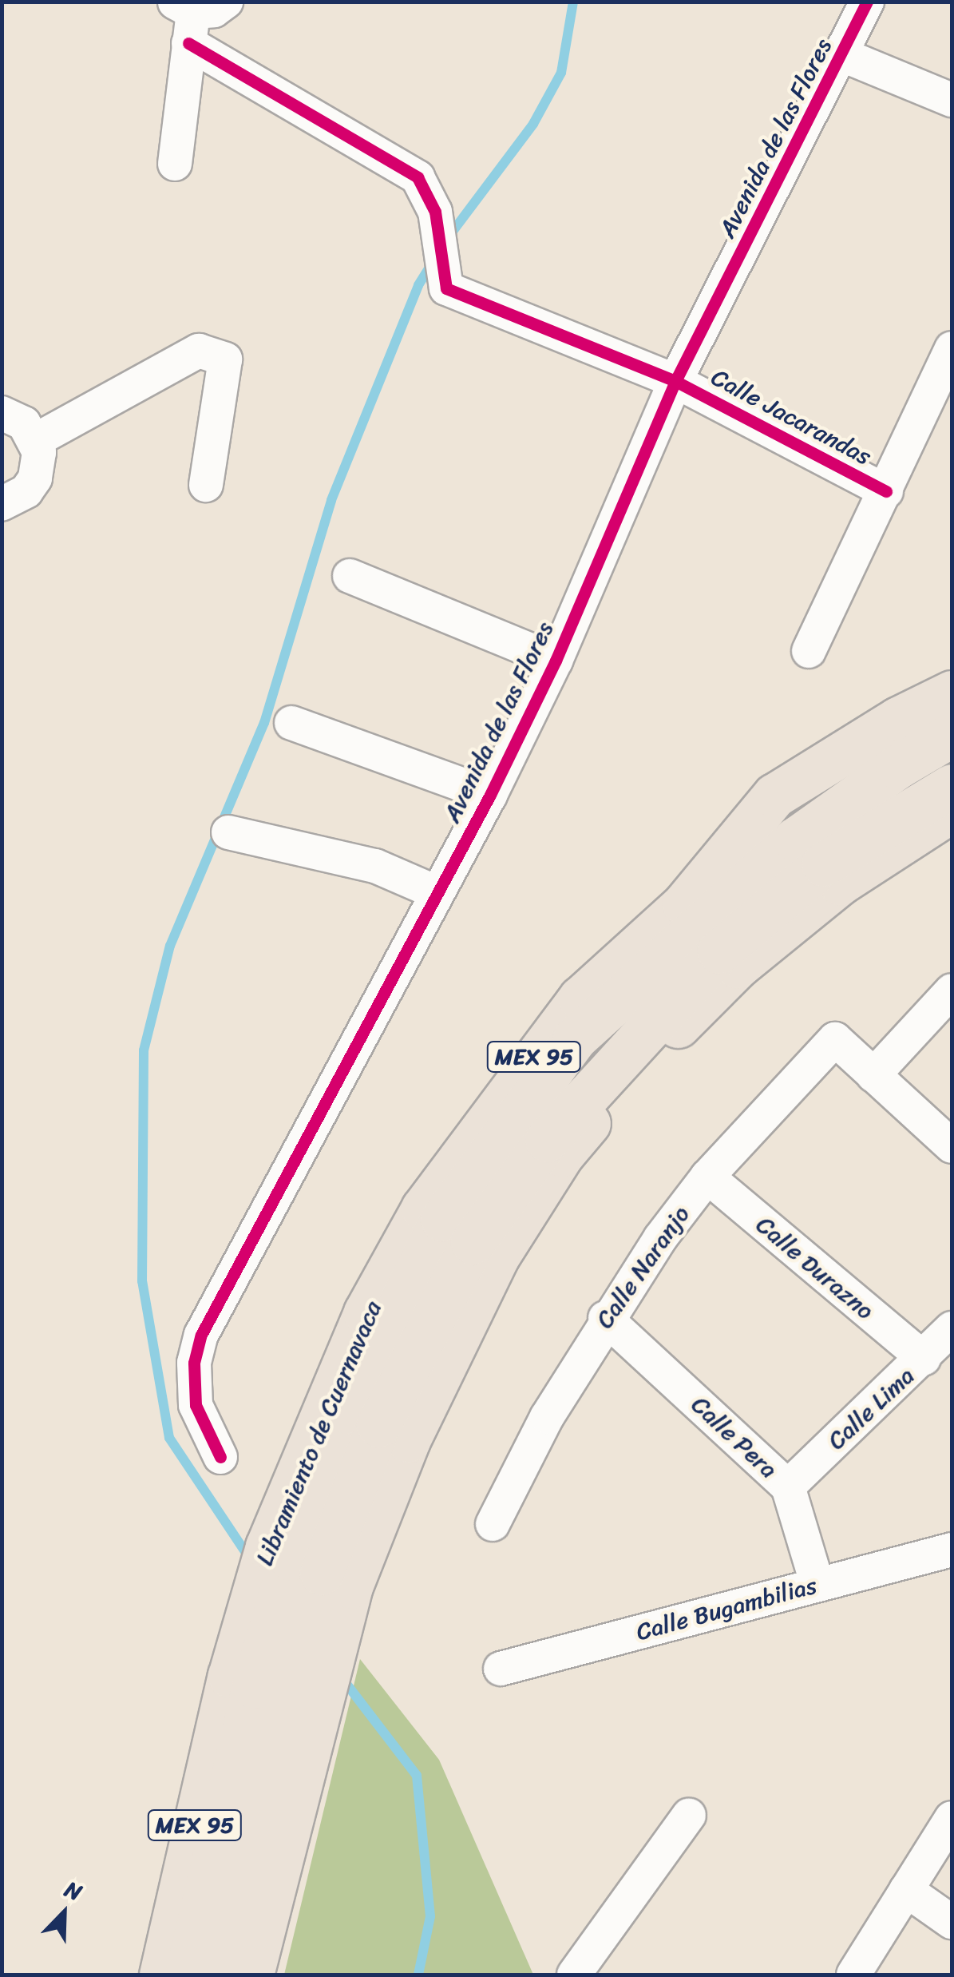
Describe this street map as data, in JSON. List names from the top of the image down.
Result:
{
  "streets": {
    "main road": ["MEX 95", "Libramiento de Cuernavaca"],
    "street": [
      "Avenida de las Flores",
      "Calle Jacarandas",
      "Calle Naranjo",
      "Calle Durazno",
      "Calle Lima",
      "Calle Pera",
      "Calle Bugambilias"
    ]
  },
  "crossings": [
    ["Avenida de las Flores", "Calle Jacarandas"],
    ["MEX 95", "Libramiento de Cuernavaca"],
    ["Calle Naranjo", "Calle Durazno"],
    ["Calle Naranjo", "Calle Pera"],
    ["Calle Durazno", "Calle Lima"],
    ["Calle Lima", "Calle Pera"],
    ["Calle Pera", "Calle Bugambilias"]
  ],
  "north": "top right"
}
